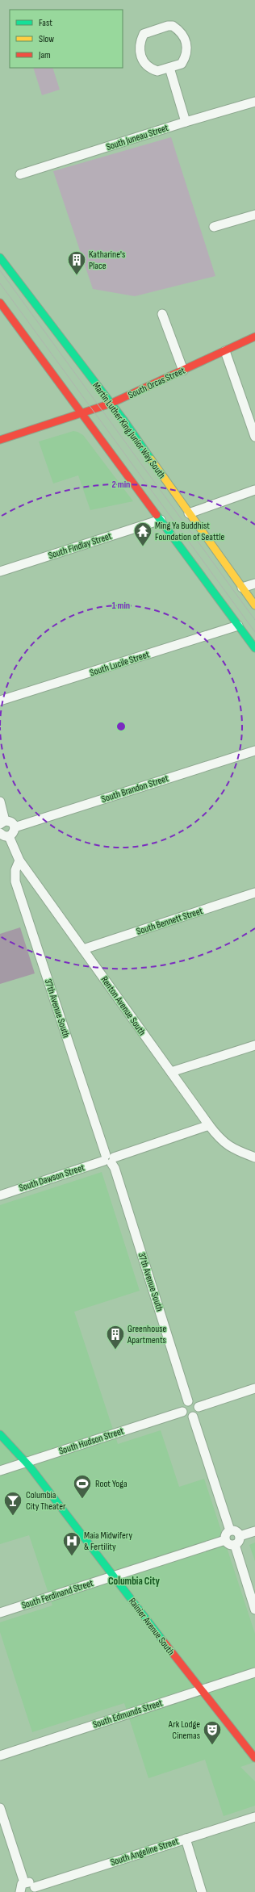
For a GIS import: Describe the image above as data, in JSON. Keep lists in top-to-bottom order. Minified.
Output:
{"streets":{"main road":["South Orcas Street","Martin Luther King Junior Way South","Rainier Avenue South"],"street":["South Juneau Street","South Findlay Street","South Lucile Street","South Brandon Street","South Bennett Street","Renton Avenue South","37th Avenue South","South Dawson Street","South Hudson Street","South Ferdinand Street","South Edmunds Street","South Angeline Street"]},"crossings":[["South Orcas Street","Martin Luther King Junior Way South"],["South Bennett Street","Renton Avenue South"],["Renton Avenue South","37th Avenue South"],["Renton Avenue South","South Dawson Street"],["37th Avenue South","South Dawson Street"],["37th Avenue South","South Hudson Street"],["South Hudson Street","Rainier Avenue South"],["South Ferdinand Street","Rainier Avenue South"],["Rainier Avenue South","South Edmunds Street"]],"districts":["Columbia City"],"places":{"building":["Katharine's Place","Greenhouse Apartments"],"temple":["Ming Ya Buddhist Foundation of Seattle"],"sports":["Root Yoga"],"bar":["Columbia City Theater"],"hospital":["Maia Midwifery & Fertility"],"theatre":["Ark Lodge Cinemas"]},"legend":["Fast","Slow","Jam"],"rings":["2 min","1 min"]}
